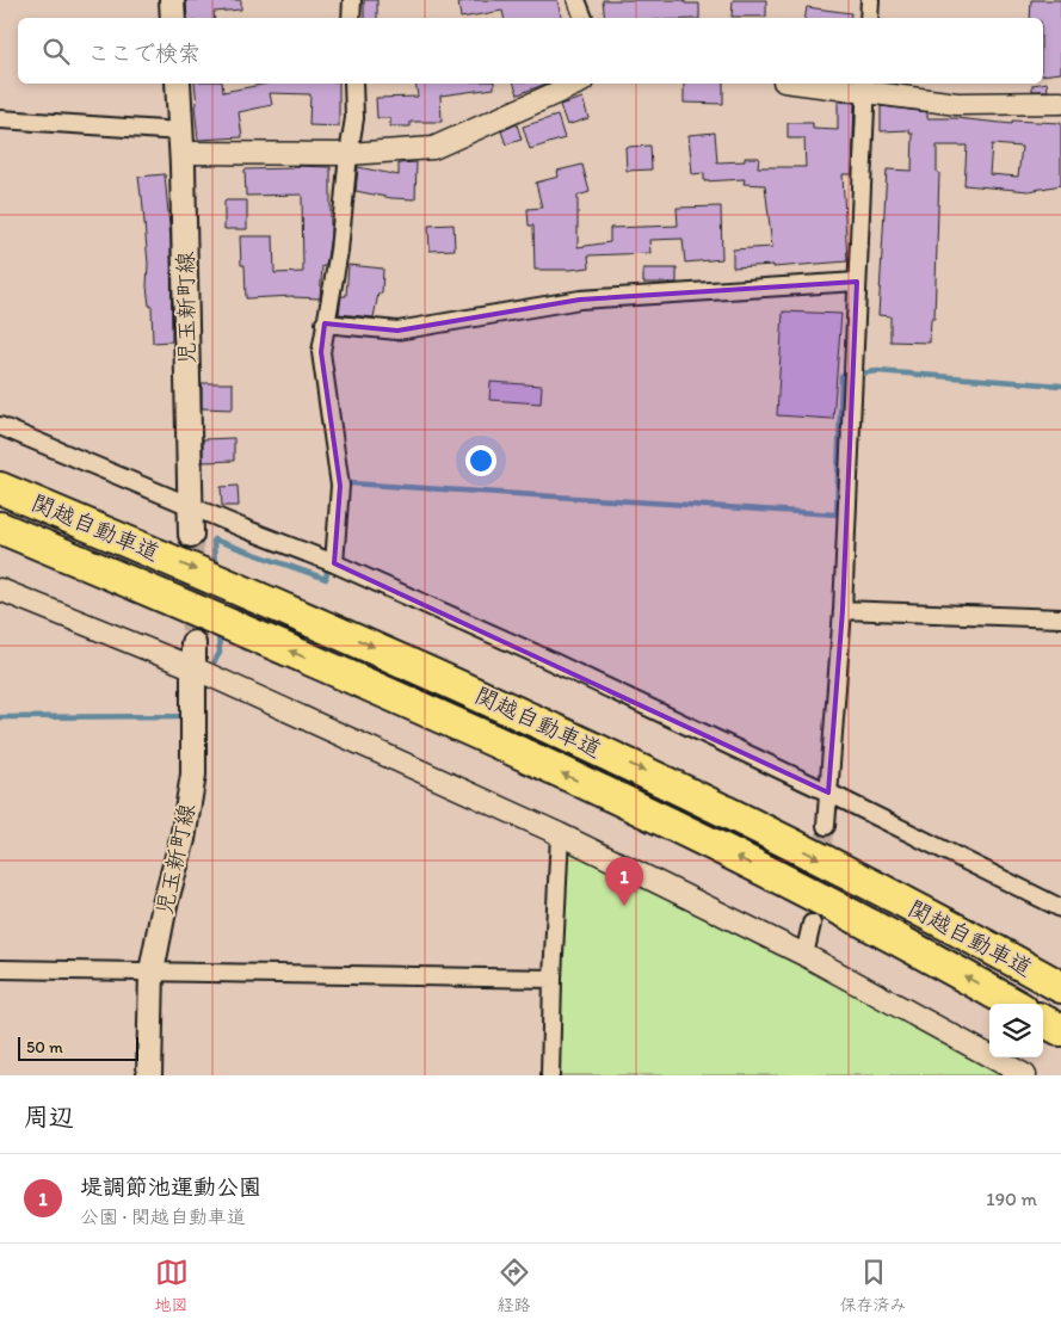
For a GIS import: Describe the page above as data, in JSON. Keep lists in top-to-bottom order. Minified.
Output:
{"streets":{"highway":["関越自動車道"],"main road":["児玉新町線"]},"scale_bar":"50 m","page":{"search":"ここで検索","pins":"1","scale":"50 m","heading":"周辺","list":[{"mark":"1","name":"堤調節池運動公園","note":"公園 · 関越自動車道","value":"190 m"}],"nav":["地図","経路","保存済み"]}}
